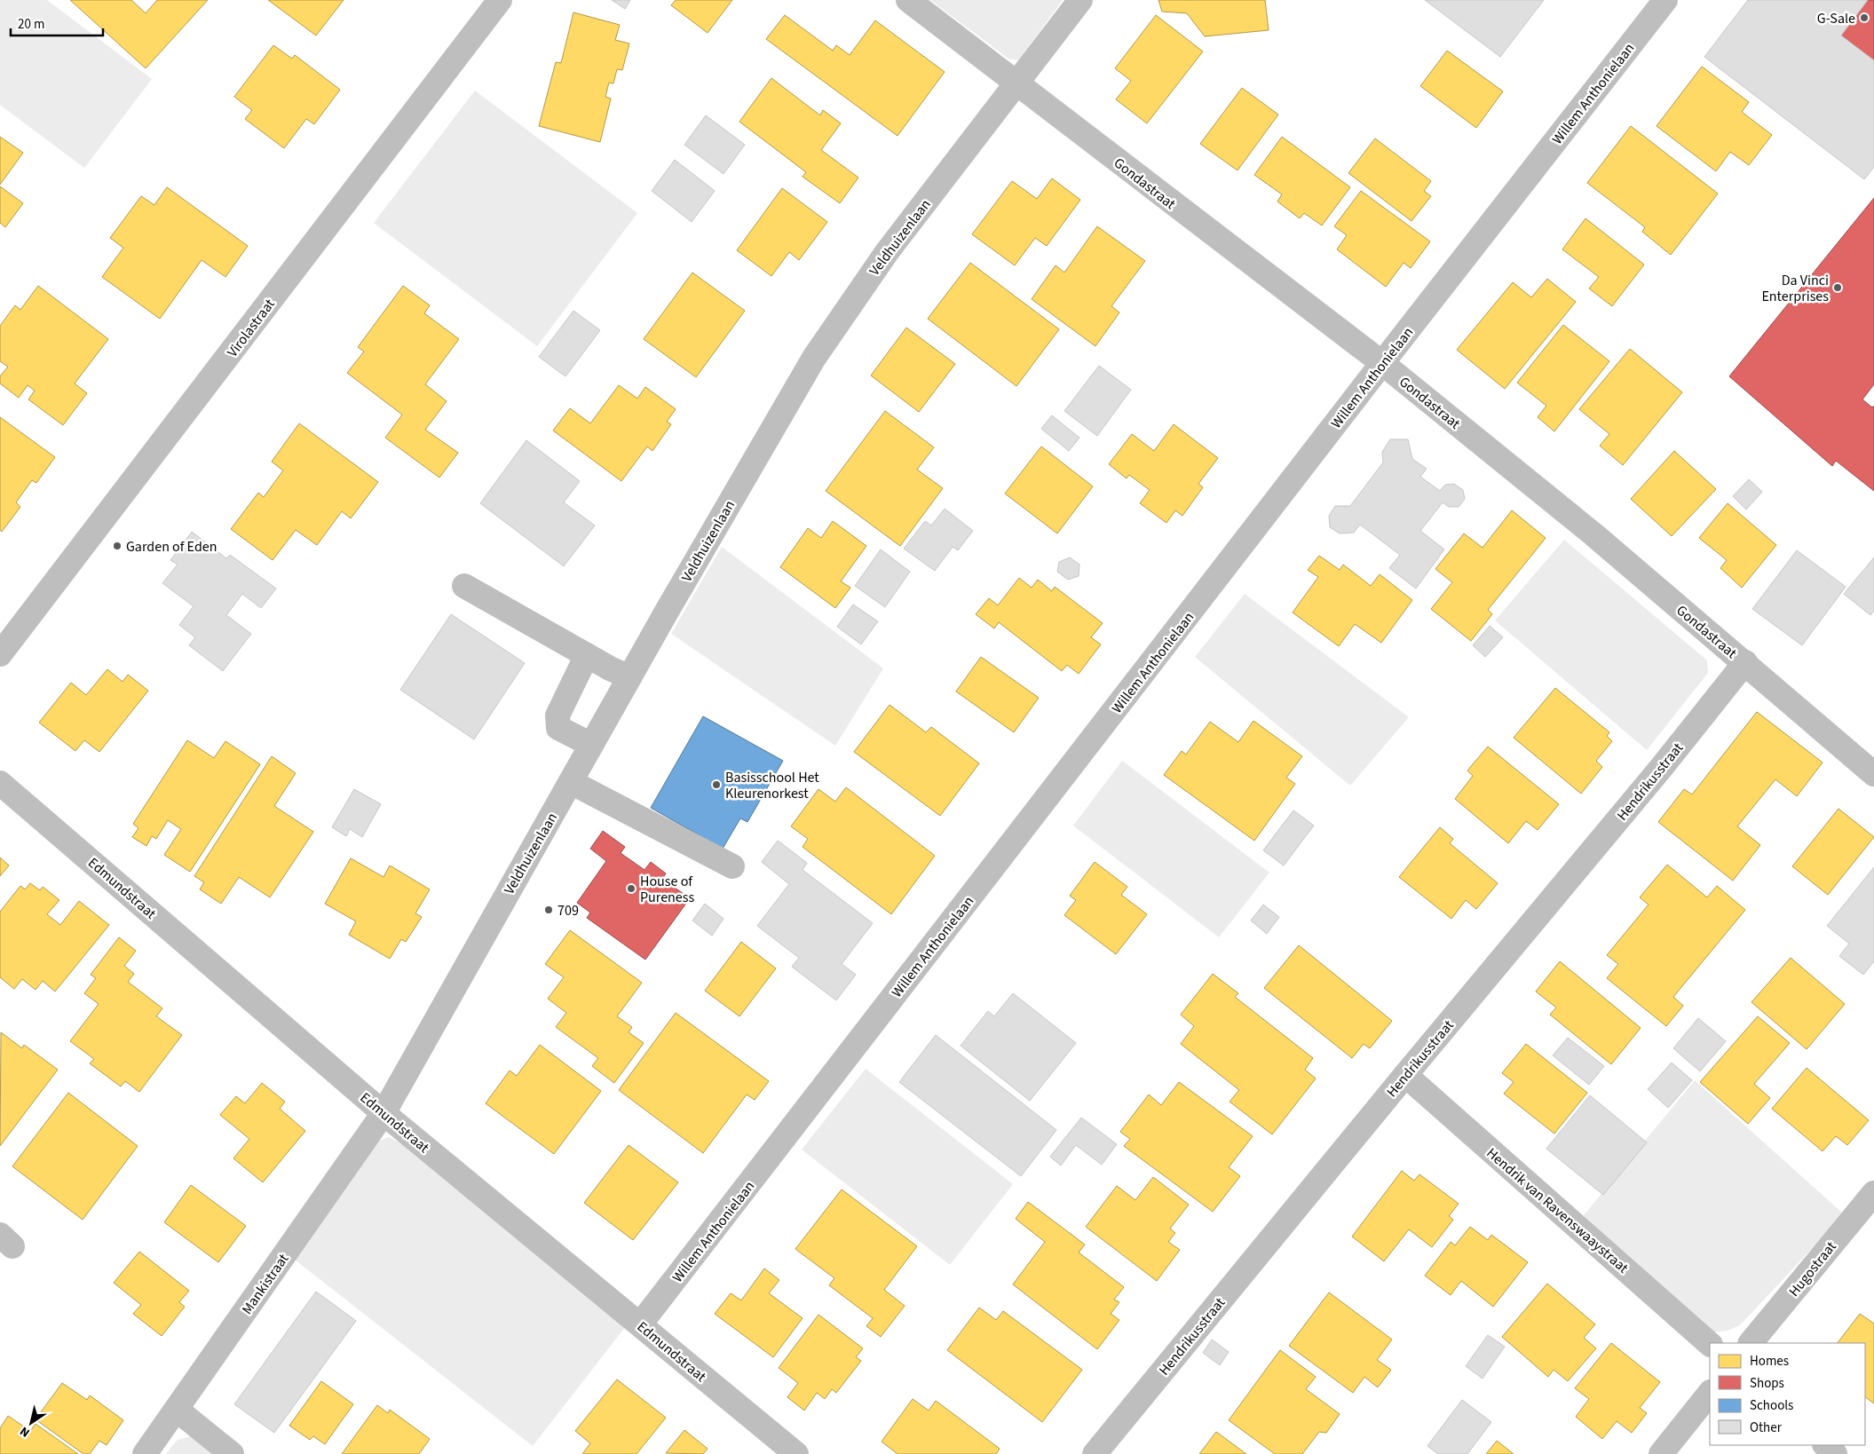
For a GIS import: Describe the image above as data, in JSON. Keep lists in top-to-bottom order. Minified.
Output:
{"streets":{"street":["Willem Anthonielaan","Gondastraat","Veldhuizenlaan","Virolastraat","Hendrikusstraat","Edmundstraat","Hendrik van Ravenswaaystraat","Hugostraat","Mankistraat"]},"crossings":[["Willem Anthonielaan","Gondastraat"],["Willem Anthonielaan","Edmundstraat"],["Gondastraat","Veldhuizenlaan"],["Gondastraat","Hendrikusstraat"],["Veldhuizenlaan","Edmundstraat"],["Veldhuizenlaan","Mankistraat"],["Hendrikusstraat","Hendrik van Ravenswaaystraat"],["Edmundstraat","Mankistraat"]],"places":["G-Sale","Da Vinci Enterprises","Garden of Eden","Basisschool Het Kleurenorkest","House of Pureness","709"],"legend":["Homes","Shops","Schools","Other"],"scale_bar":"20 m","north":"bottom left"}
